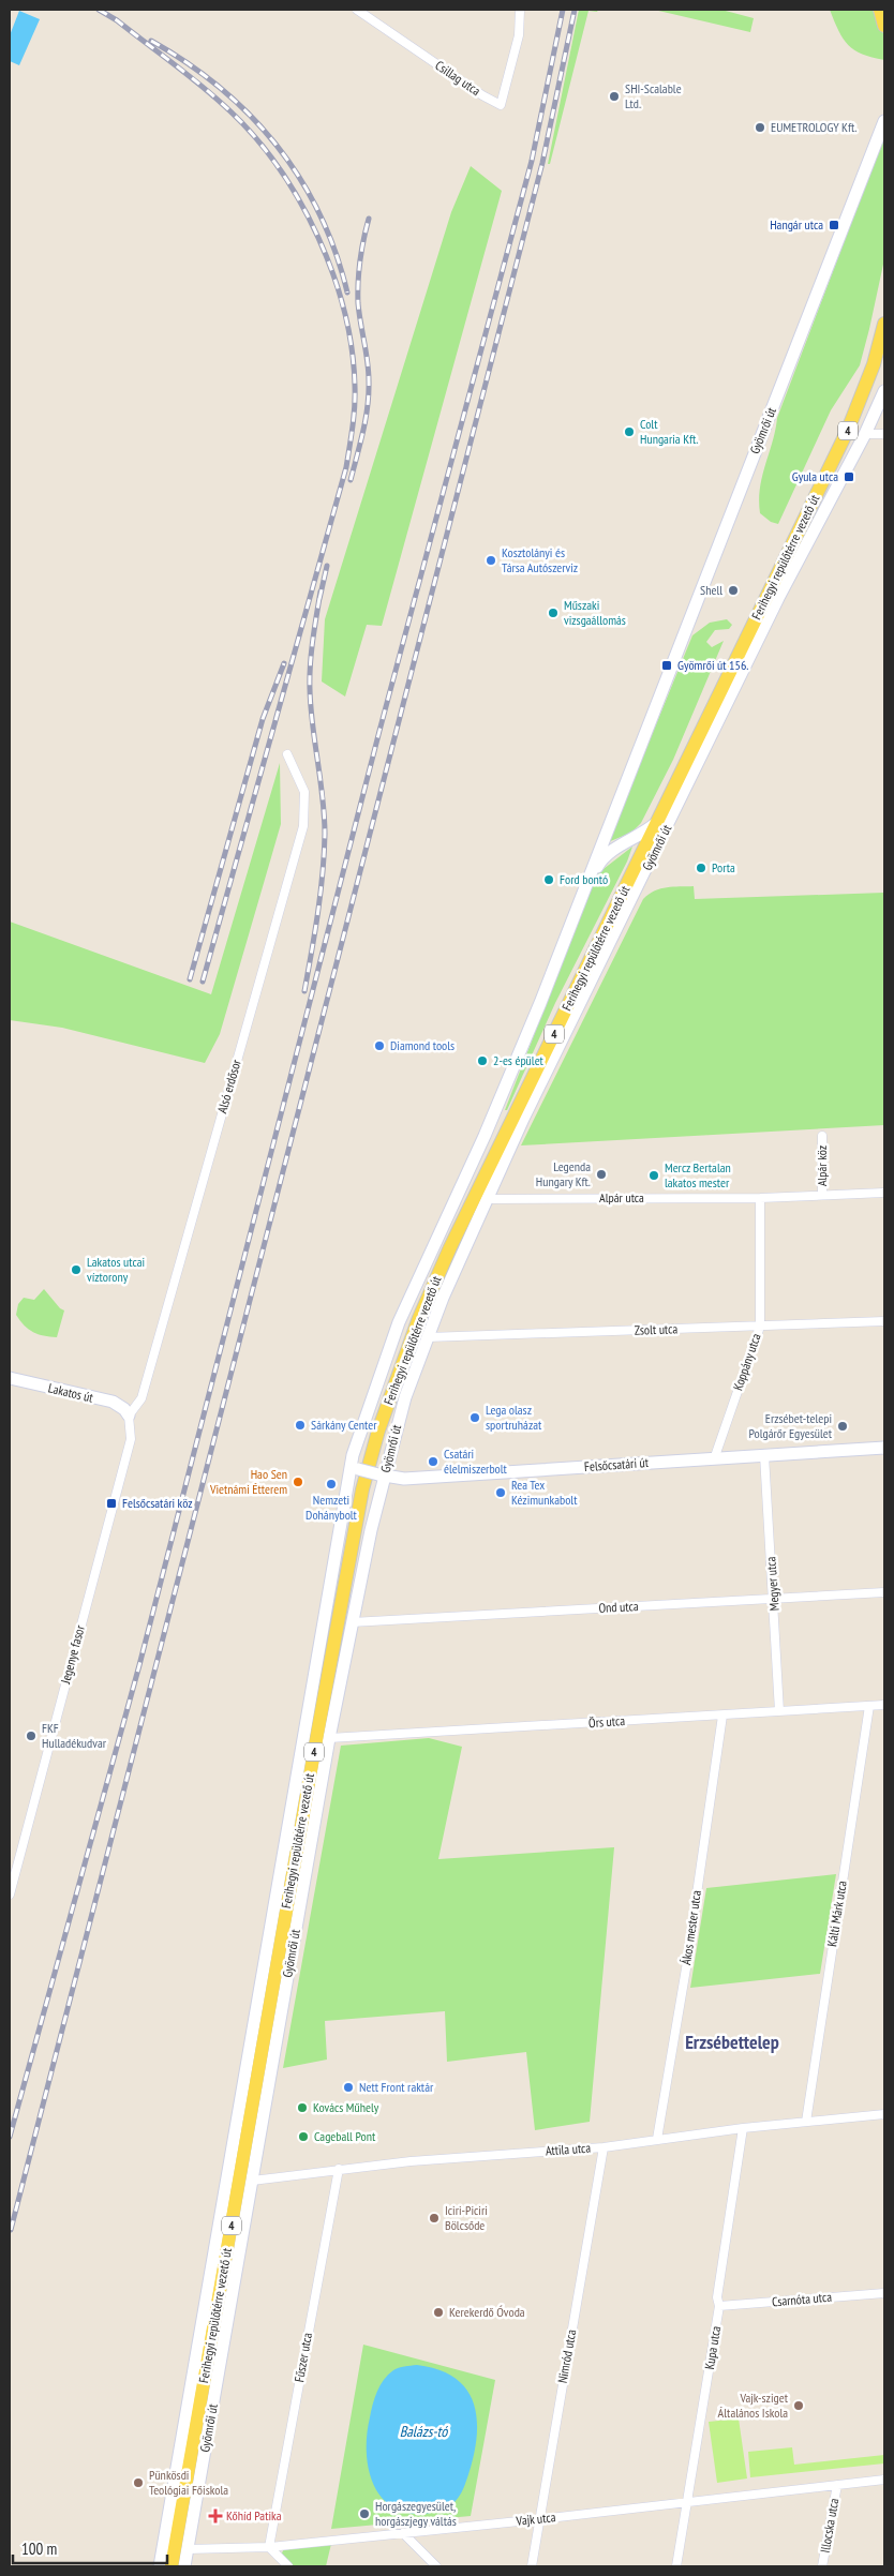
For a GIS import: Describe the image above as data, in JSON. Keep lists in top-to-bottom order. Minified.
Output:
{"streets":{"main road":["4","Ferihegyi repülőtérre vezető út"],"street":["Csillag utca","Gyömrői út","Alsó erdősor","Alpár köz","Alpár utca","Zsolt utca","Koppány utca","Lakatos út","Felsőcsatári út","Megyer utca","Ond utca","Jegenye fasor","Örs utca","Kálti Márk utca","Ákos mester utca","Attila utca","Csarnóta utca","Kupa utca","Nimród utca","Fűszer utca","Vajk utca","Illocska utca"]},"crossings":[["Gyömrői út","Ferihegyi repülőtérre vezető út"],["Gyömrői út","Alpár utca"],["Gyömrői út","Zsolt utca"],["Gyömrői út","Felsőcsatári út"],["Gyömrői út","Ond utca"],["Gyömrői út","Örs utca"],["Gyömrői út","Attila utca"],["Gyömrői út","Vajk utca"],["Alsó erdősor","Lakatos út"],["Alsó erdősor","Jegenye fasor"],["Alpár köz","Alpár utca"],["Alpár utca","Koppány utca"],["Zsolt utca","Koppány utca"],["Koppány utca","Felsőcsatári út"],["Lakatos út","Jegenye fasor"],["Felsőcsatári út","Megyer utca"],["Megyer utca","Ond utca"],["Megyer utca","Örs utca"],["Örs utca","Kálti Márk utca"],["Örs utca","Ákos mester utca"],["Kálti Márk utca","Attila utca"],["Ákos mester utca","Attila utca"],["Attila utca","Kupa utca"],["Attila utca","Nimród utca"],["Attila utca","Fűszer utca"],["Csarnóta utca","Kupa utca"],["Kupa utca","Vajk utca"],["Nimród utca","Vajk utca"],["Fűszer utca","Vajk utca"],["Vajk utca","Illocska utca"]],"districts":["Erzsébettelep"],"water":["Balázs-tó"],"places":{"other":["SHI-Scalable Ltd.","EUMETROLOGY Kft.","Colt Hungaria Kft.","Kosztolányi és Társa Autószerviz","Shell","Műszaki vizsgaállomás","Porta","Ford bontó","Diamond tools","2-es épület","Legenda Hungary Kft.","Mercz Bertalan lakatos mester","Lakatos utcai víztorony","Lega olasz sportruházat","Sárkány Center","Erzsébet-telepi Polgárőr Egyesület","Csatári élelmiszerbolt","Hao Sen Vietnámi Étterem","Nemzeti Dohánybolt","Rea Tex Kézimunkabolt","FKF Hulladékudvar","Nett Front raktár","Kovács Műhely","Cageball Pont","Iciri-Piciri Bölcsőde","Kerekerdő Óvoda","Vajk-sziget Általános Iskola","Pünkösdi Teológiai Főiskola","Horgászegyesület, horgászjegy váltás"],"transit":["Hangár utca","Gyula utca","Gyömrői út 156.","Felsőcsatári köz"],"health":["Kőhíd Patika"]},"scale_bar":"100 m"}
